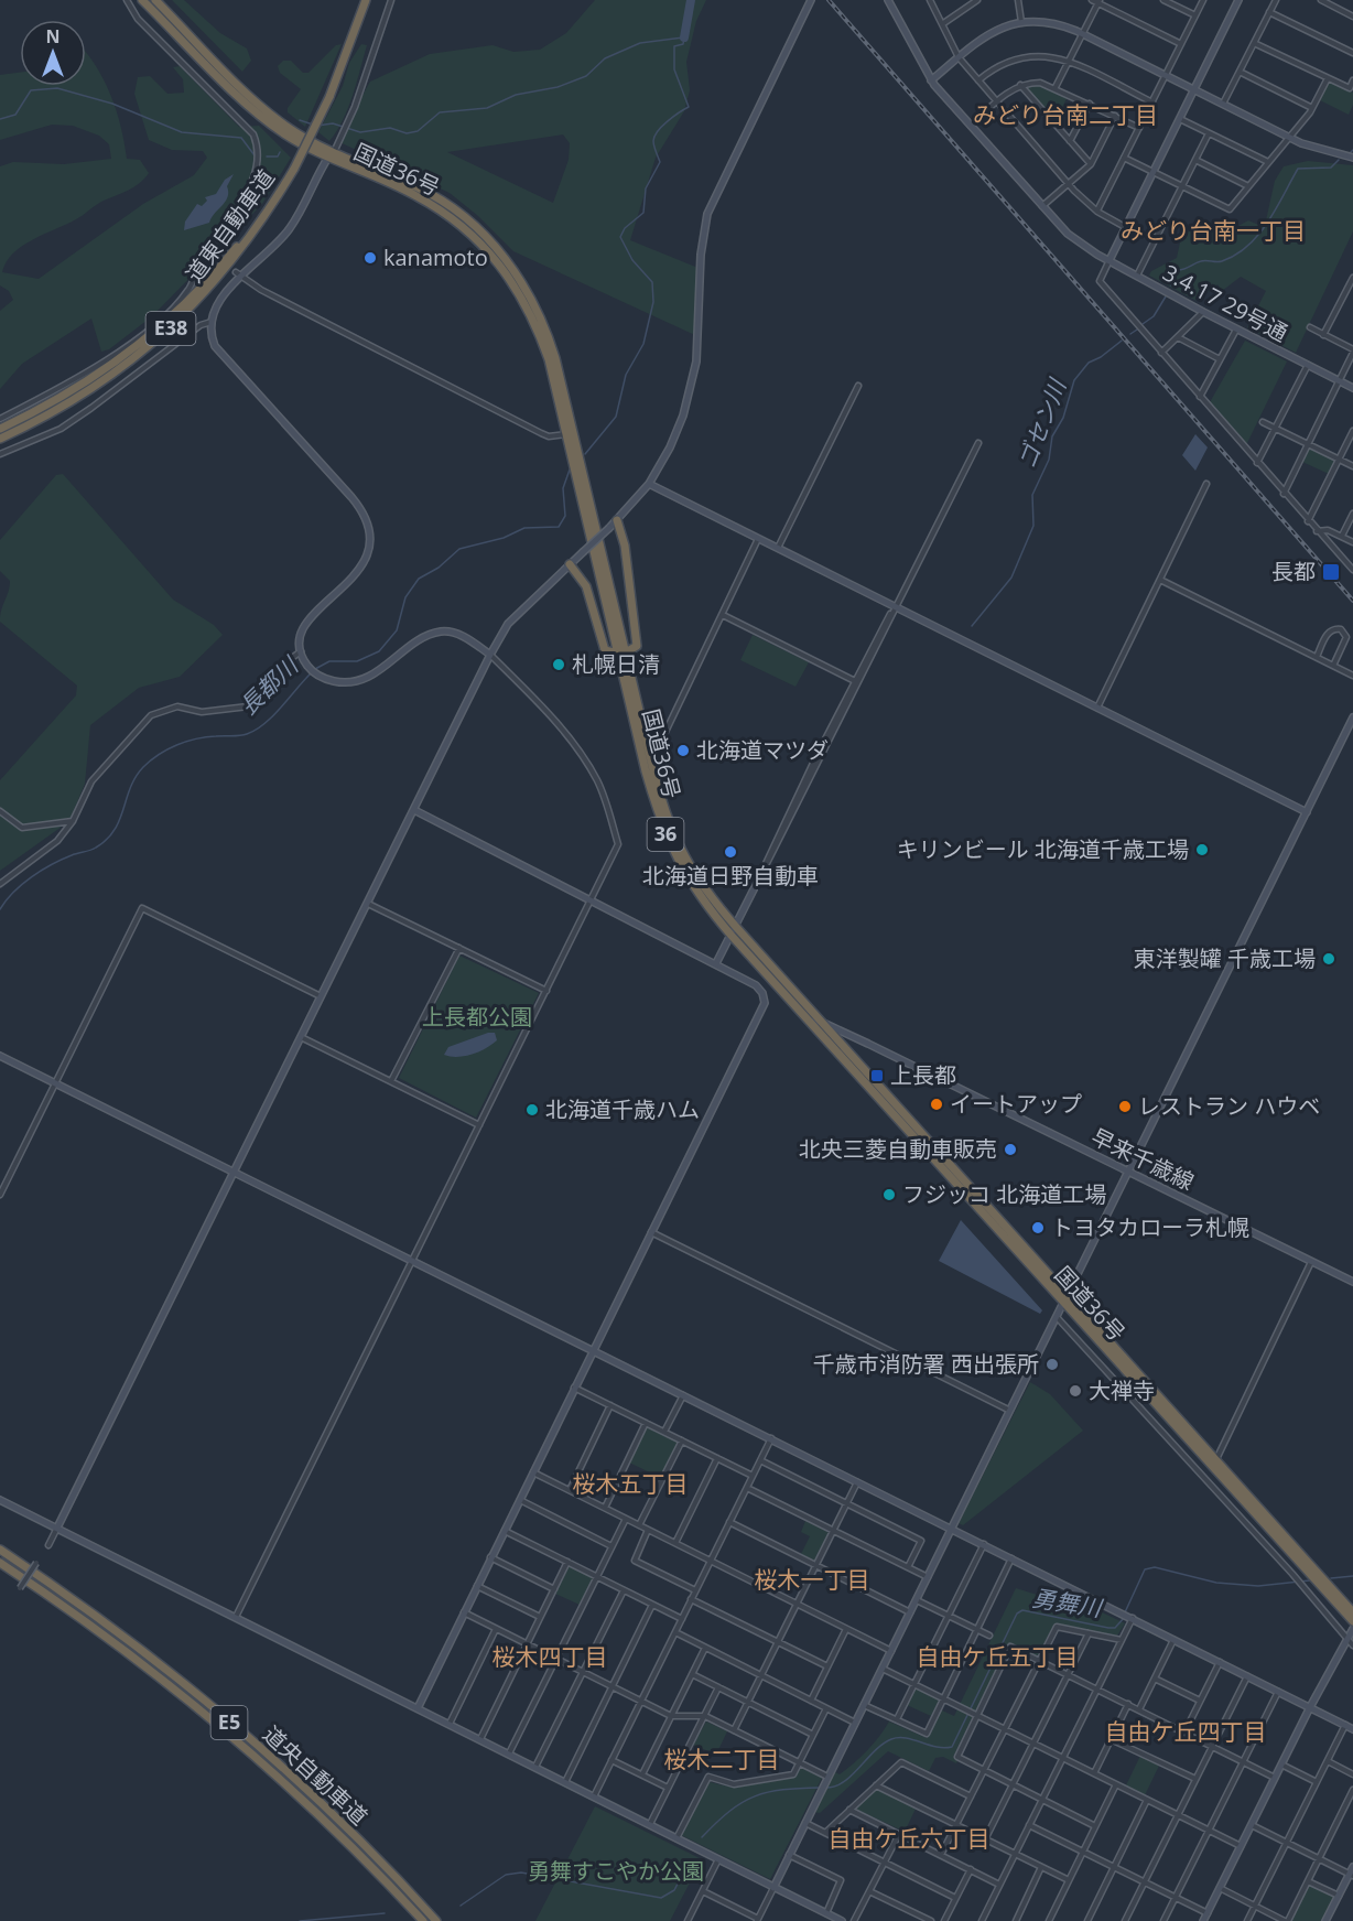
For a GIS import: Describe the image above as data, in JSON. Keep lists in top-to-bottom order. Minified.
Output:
{"streets":{"highway":["国道36号","道東自動車道","E38","36","E5","道央自動車道"],"street":["3.4.17 29号通","早来千歳線"]},"crossings":[["国道36号","36"],["国道36号","早来千歳線"]],"districts":["みどり台南二丁目","みどり台南一丁目","桜木五丁目","桜木一丁目","桜木四丁目","自由ケ丘五丁目","自由ケ丘四丁目","桜木二丁目","自由ケ丘六丁目"],"water":["ゴセン川","長都川","勇舞川"],"parks":["上長都公園","勇舞すこやか公園"],"places":{"other":["kanamoto","札幌日清","北海道マツダ","キリンビール 北海道千歳工場","北海道日野自動車","東洋製罐 千歳工場","イートアップ","レストラン ハウベ","北海道千歳ハム","北央三菱自動車販売","フジッコ 北海道工場","トヨタカローラ札幌","千歳市消防署 西出張所","大禅寺"],"transit":["長都","上長都"]},"north":"top"}
